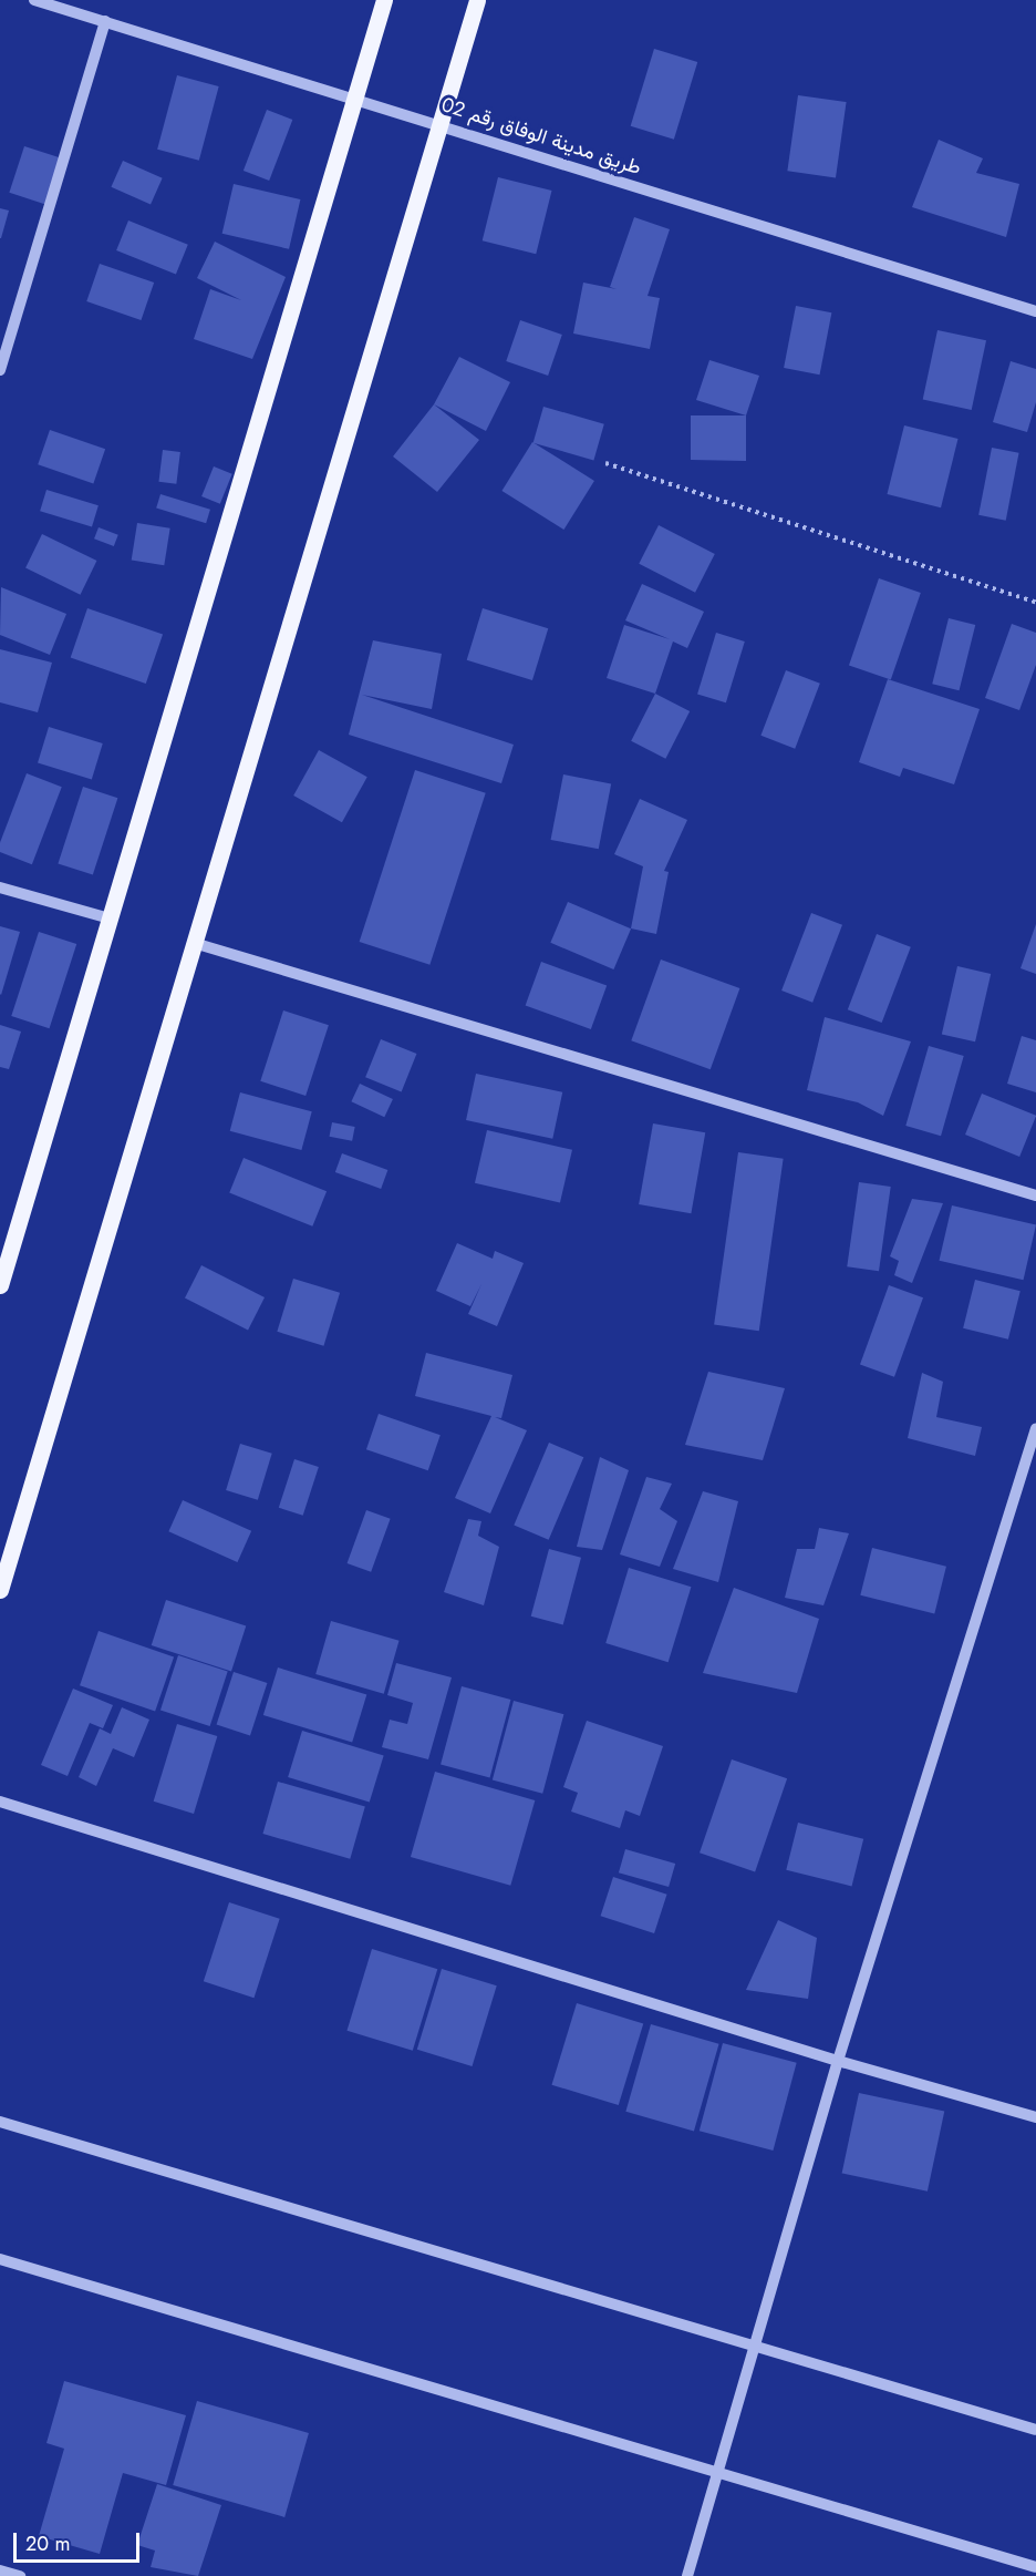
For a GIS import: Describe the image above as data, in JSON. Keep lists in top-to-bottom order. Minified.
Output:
{"streets":{"street":["طريق مدينة الوفاق رقم 02"]},"scale_bar":"20 m"}
